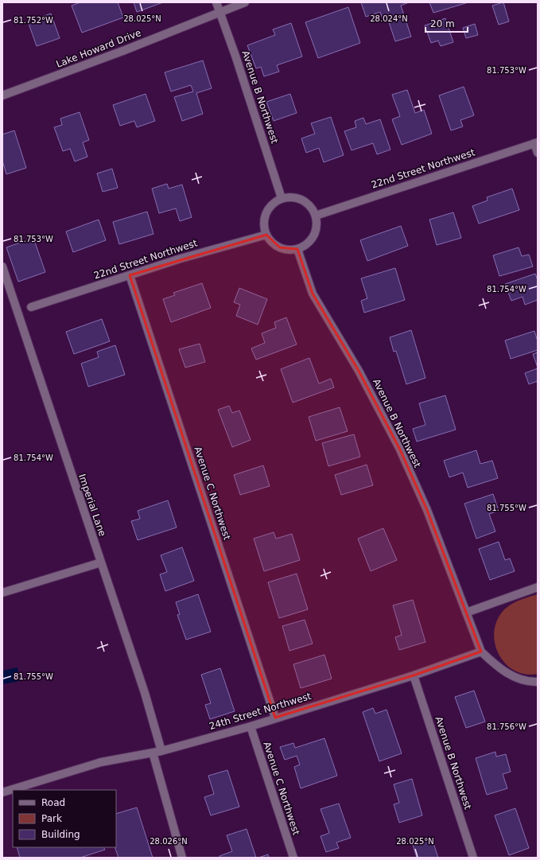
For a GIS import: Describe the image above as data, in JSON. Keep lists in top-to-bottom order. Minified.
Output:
{"streets":{"street":["Lake Howard Drive","Avenue B Northwest","22nd Street Northwest","Avenue C Northwest","Imperial Lane","24th Street Northwest"]},"crossings":[["Lake Howard Drive","Avenue B Northwest"],["Avenue B Northwest","22nd Street Northwest"],["Avenue B Northwest","24th Street Northwest"],["22nd Street Northwest","Avenue C Northwest"],["Avenue C Northwest","24th Street Northwest"],["Imperial Lane","24th Street Northwest"]],"legend":["Road","Park","Building"],"scale_bar":"20 m","coordinates":["28.025°N","28.024°N","81.752°W","81.753°W","81.754°W","81.755°W","81.756°W","28.026°N"]}
